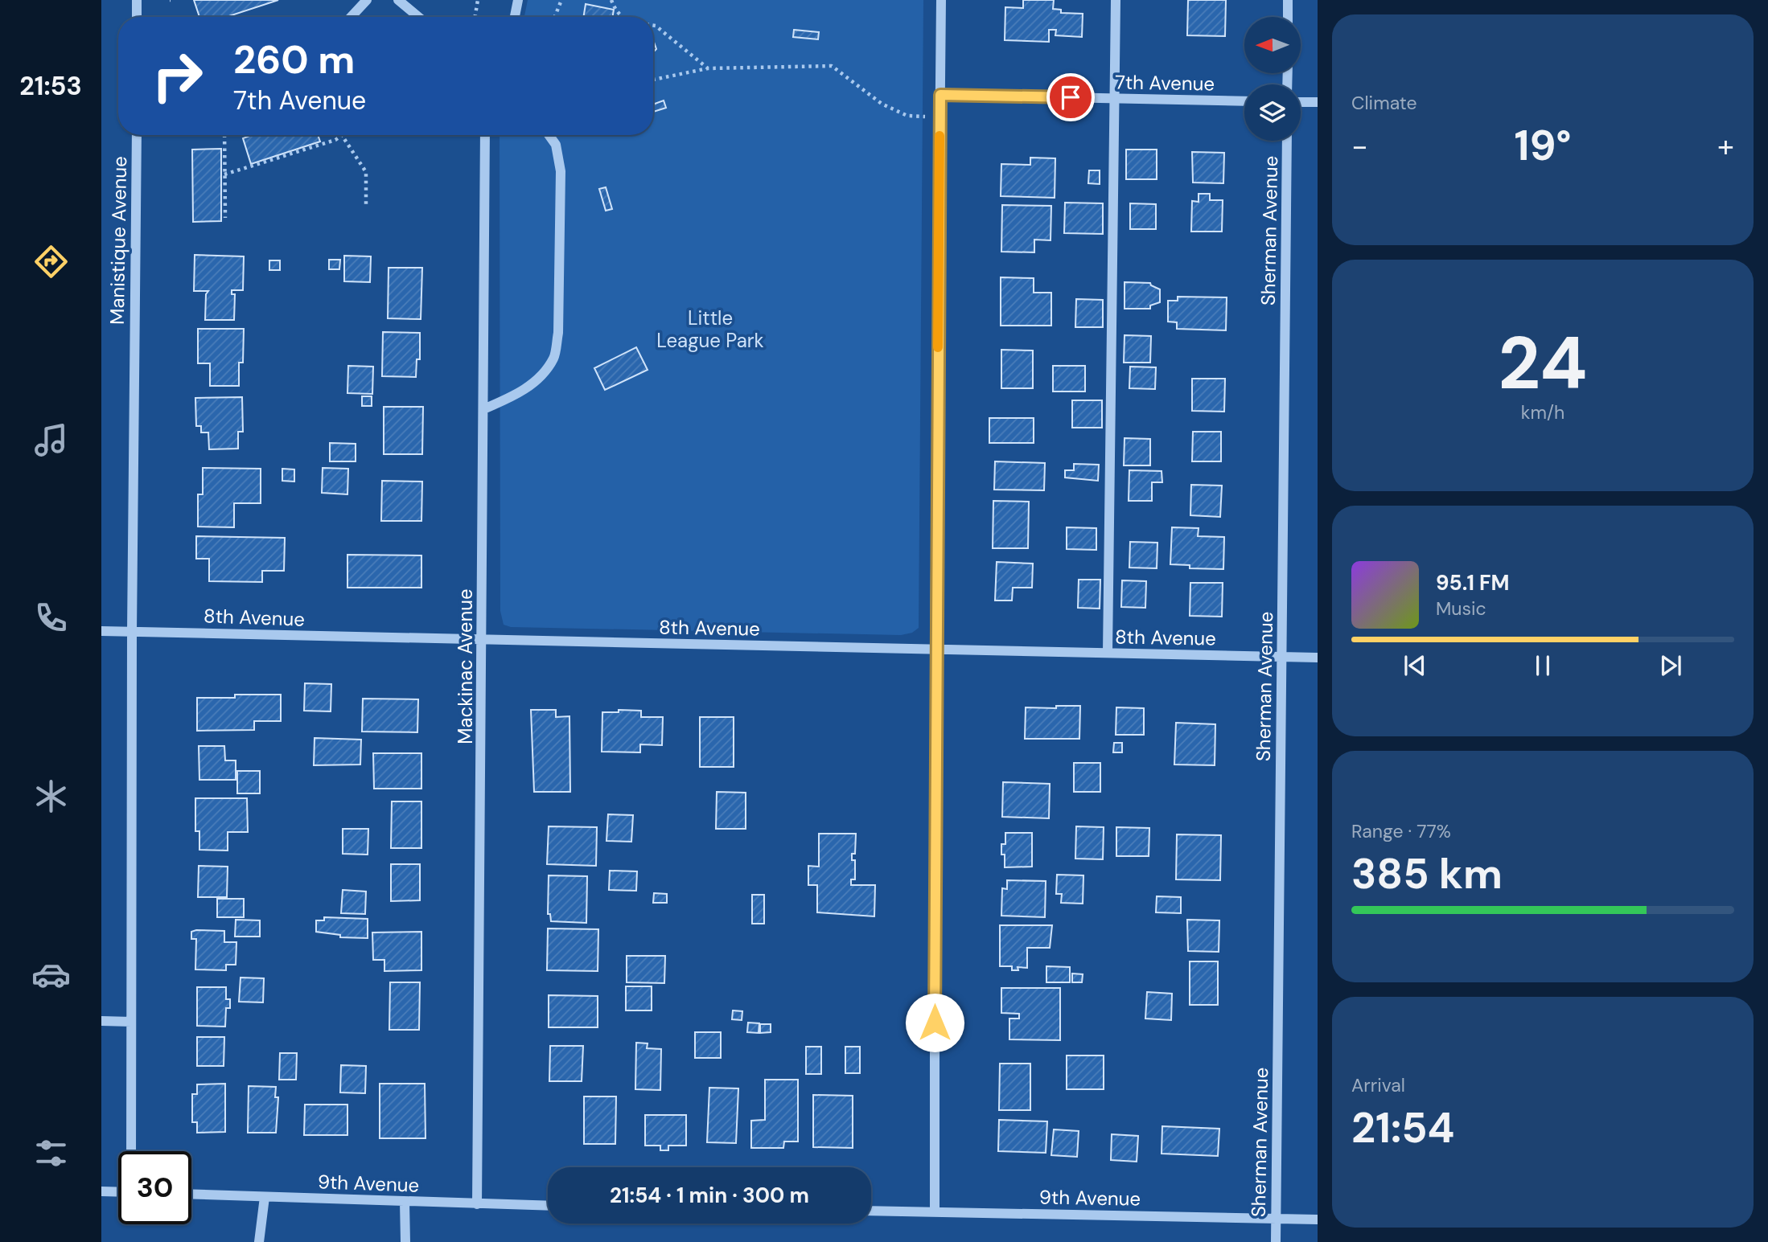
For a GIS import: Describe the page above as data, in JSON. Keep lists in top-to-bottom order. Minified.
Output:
{"streets":{"street":["7th Avenue","Sherman Avenue","Manistique Avenue","8th Avenue","Mackinac Avenue","9th Avenue"]},"crossings":[["Sherman Avenue","8th Avenue"],["Sherman Avenue","9th Avenue"],["Manistique Avenue","8th Avenue"],["8th Avenue","Mackinac Avenue"],["Mackinac Avenue","9th Avenue"]],"parks":["Little League Park"],"north":"left","page":{"tabs":"21:53","tile":["Climate",["24","km/h"],["Range · 77%","385 km"],["Arrival","21:54"]],"turn":["260 m","7th Avenue"],"heat":["−","19°","+"],"song":["95.1 FM","Music"],"limit":"30","trip":"21:54 · 1 min · 300 m"}}
